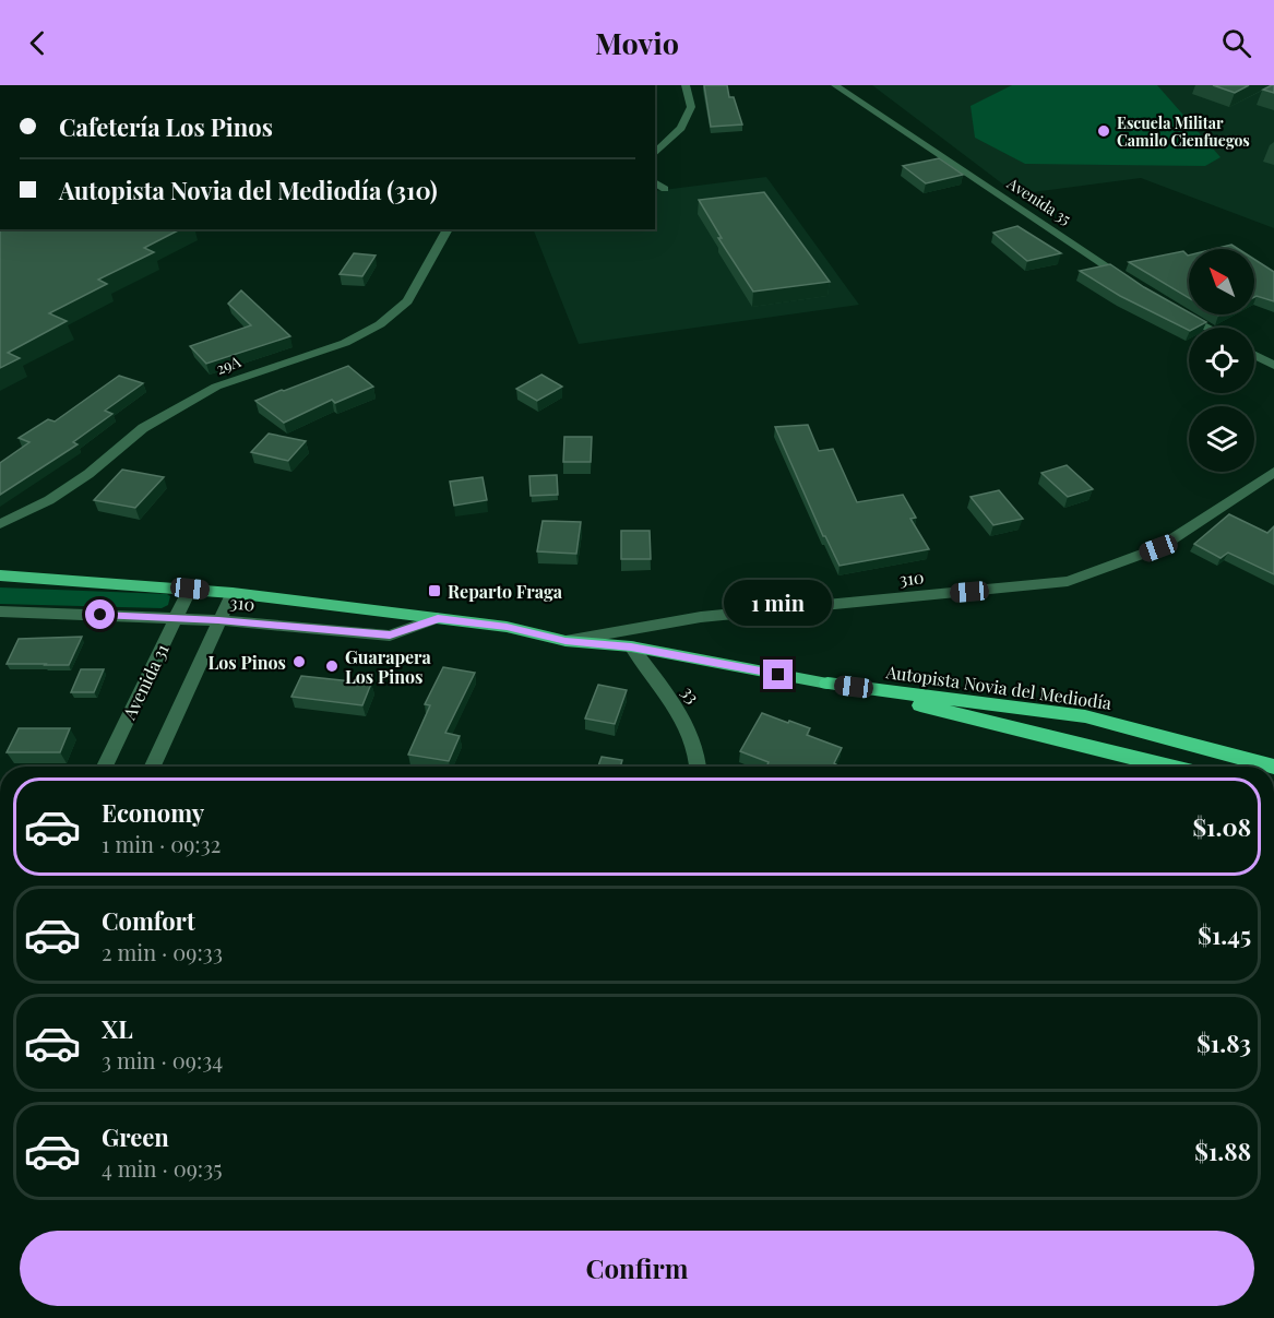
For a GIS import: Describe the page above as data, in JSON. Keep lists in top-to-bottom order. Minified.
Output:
{"streets":{"highway":["Autopista Novia del Mediodía"],"street":["Avenida 35","29A","310","Avenida 31","33"]},"crossings":[["310","Avenida 31"]],"places":{"other":["Escuela Militar Camilo Cienfuegos","Los Pinos","Guarapera Los Pinos"],"transit":["Reparto Fraga"]},"north":"top left","page":{"header":"Movio","banner":["Cafetería Los Pinos","Autopista Novia del Mediodía (310)"],"bubble":"1 min","list":[{"name":"Economy","note":"1 min · 09:32","value":"$1.08"},{"name":"Comfort","note":"2 min · 09:33","value":"$1.45"},{"name":"XL","note":"3 min · 09:34","value":"$1.83"},{"name":"Green","note":"4 min · 09:35","value":"$1.88"}],"buttons":"Confirm"}}
